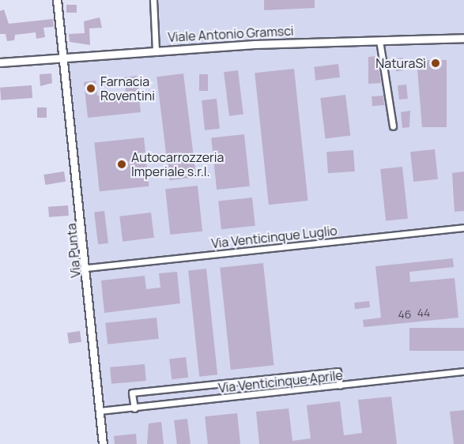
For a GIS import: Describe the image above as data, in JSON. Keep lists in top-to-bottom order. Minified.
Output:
{"streets":{"street":["Viale Antonio Gramsci","Via Venticinque Luglio","Via Punta","Via Venticinque Aprile"]},"crossings":[["Viale Antonio Gramsci","Via Punta"],["Via Venticinque Luglio","Via Punta"],["Via Punta","Via Venticinque Aprile"]],"places":["NaturaSì","Farnacia Roventini","Autocarrozzeria Imperiale s.r.l."],"house_numbers":["44","46"]}
